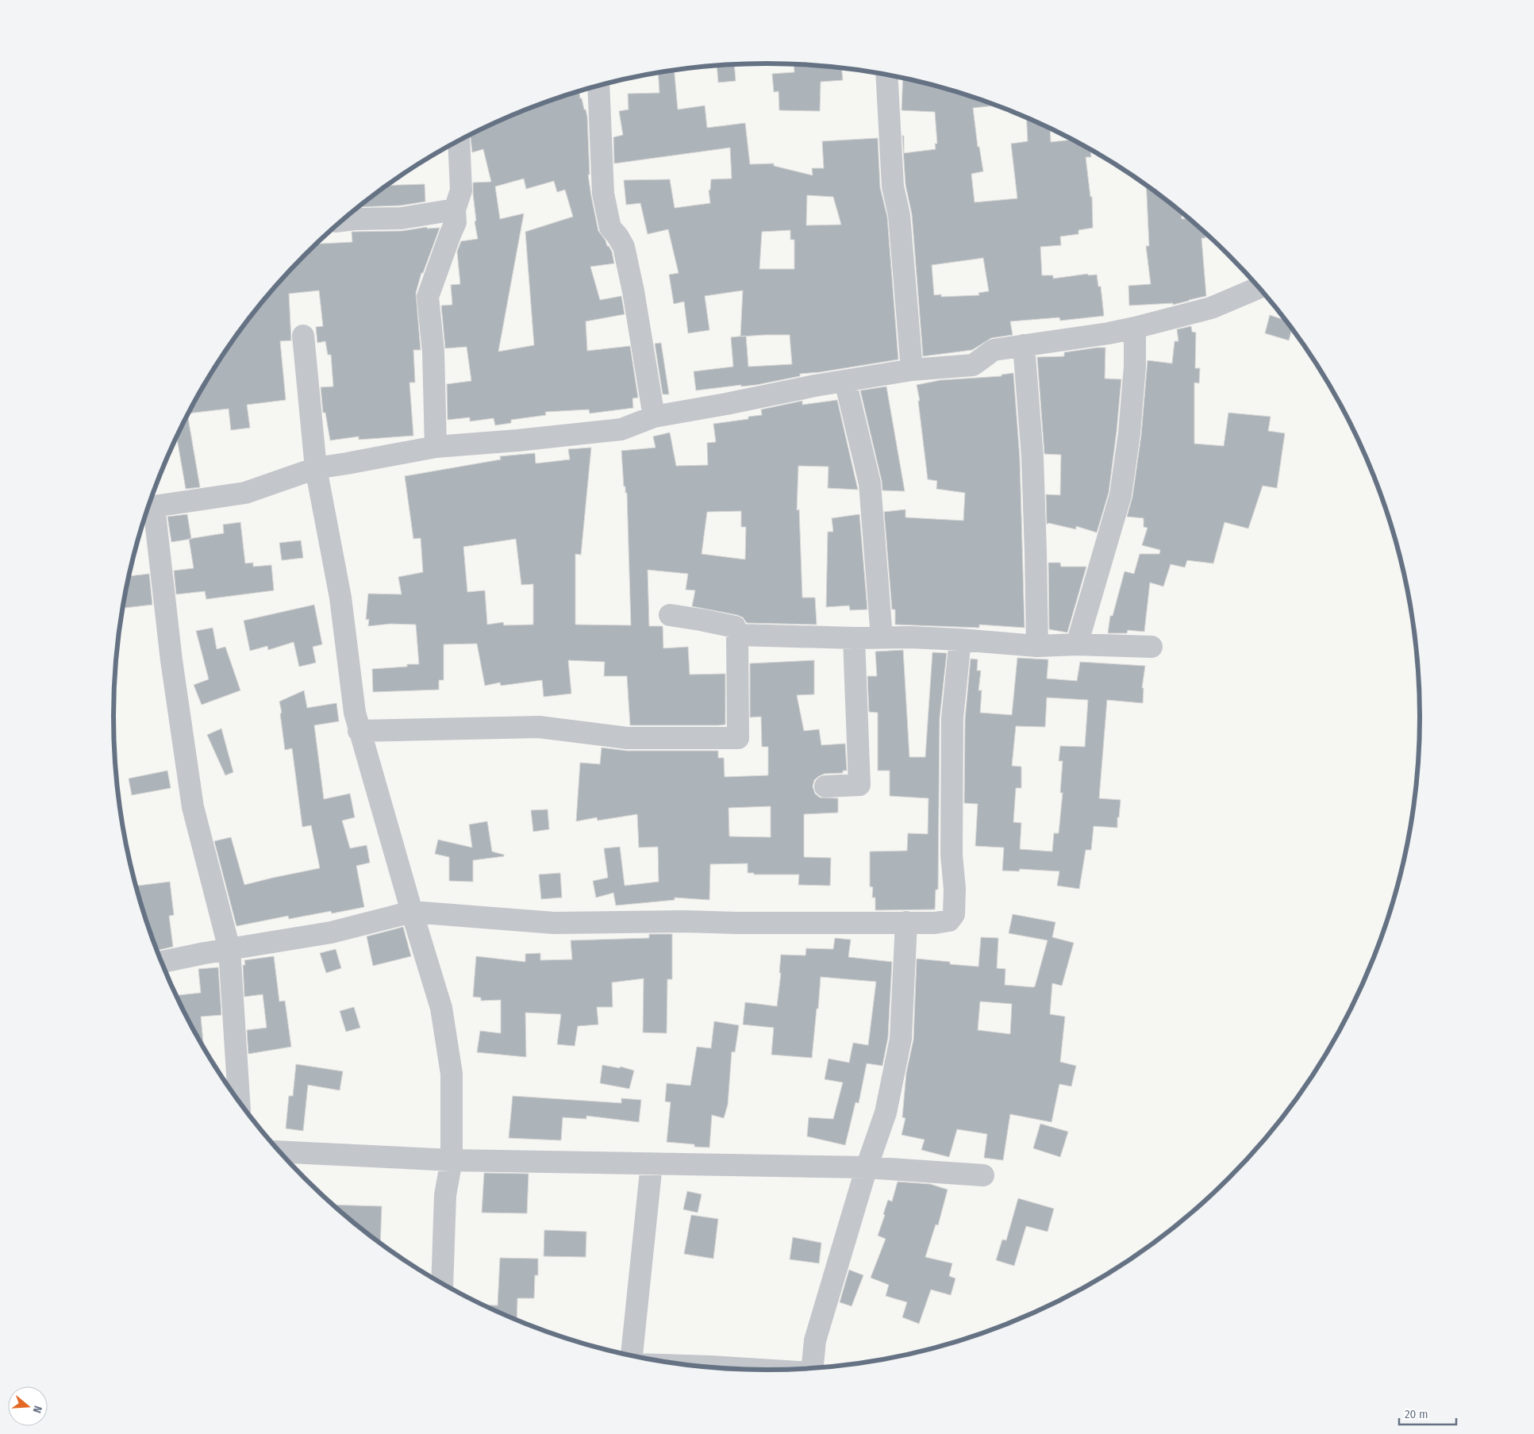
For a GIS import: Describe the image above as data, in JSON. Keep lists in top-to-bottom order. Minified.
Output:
{"scale_bar":"20 m","north":"right"}
